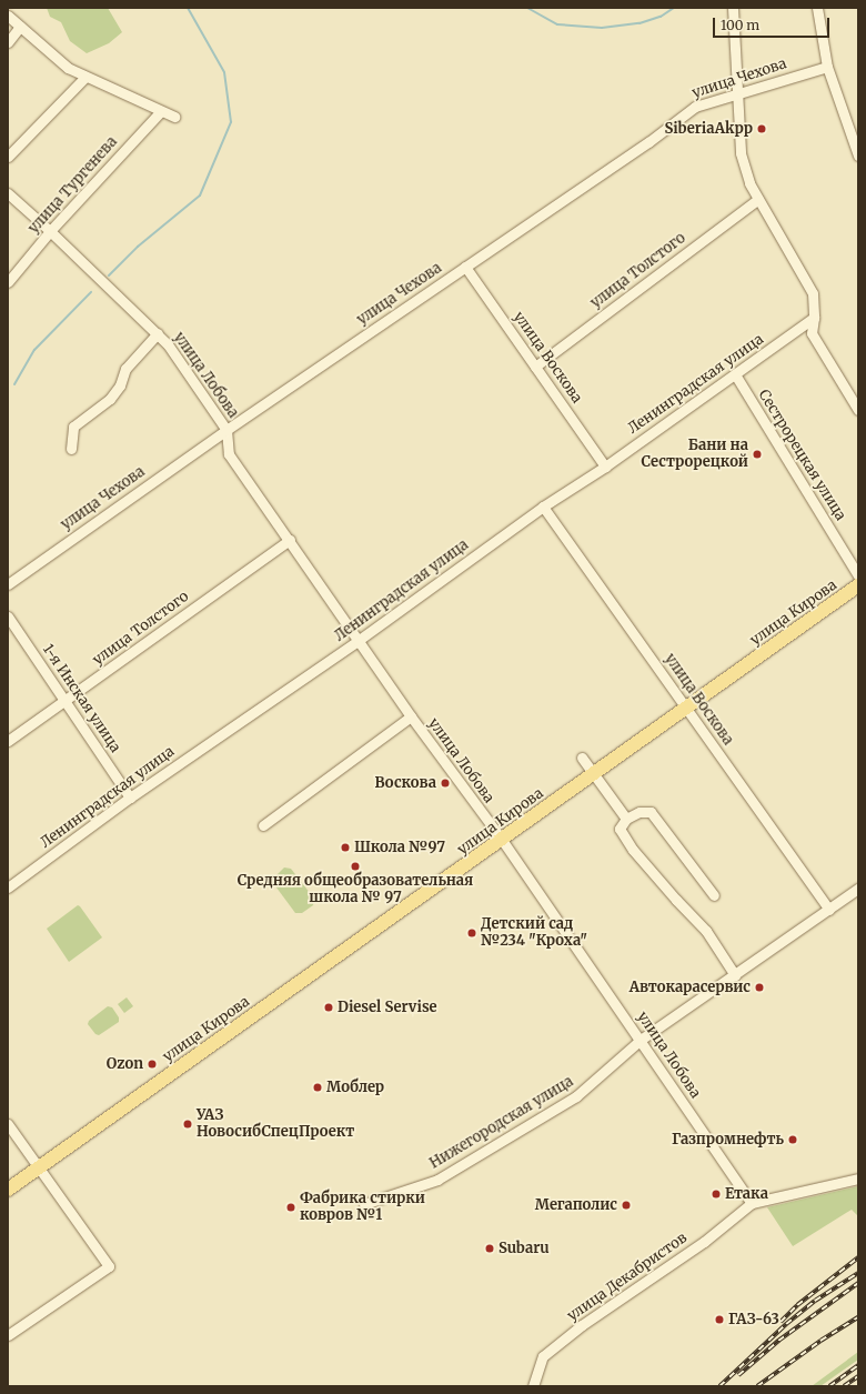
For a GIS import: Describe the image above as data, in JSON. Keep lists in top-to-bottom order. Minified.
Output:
{"streets":{"main road":["улица Кирова"],"street":["улица Чехова","улица Тургенева","улица Толстого","улица Воскова","улица Лобова","Ленинградская улица","Сестрорецкая улица","1-я Инская улица","Нижегородская улица","улица Декабристов"]},"crossings":[["улица Чехова","улица Воскова"],["улица Чехова","улица Лобова"],["улица Тургенева","улица Лобова"],["улица Толстого","улица Воскова"],["улица Толстого","улица Лобова"],["улица Толстого","1-я Инская улица"],["улица Воскова","Ленинградская улица"],["улица Воскова","улица Кирова"],["улица Воскова","Нижегородская улица"],["улица Лобова","Ленинградская улица"],["улица Лобова","улица Кирова"],["улица Лобова","Нижегородская улица"],["улица Лобова","улица Декабристов"],["Ленинградская улица","Сестрорецкая улица"],["Ленинградская улица","1-я Инская улица"]],"places":["SiberiaAkpp","Бани на Сестрорецкой","Воскова","Школа №97","Средняя общеобразовательная школа № 97","Детский сад №234 \"Кроха\"","Автокарасервис","Diesel Servise","Ozon","Моблер","УАЗ НовосибСпецПроект","Газпромнефть","Етака","Мегаполис","Фабрика стирки ковров №1","Subaru","ГАЗ-63"],"scale_bar":"100 m"}
